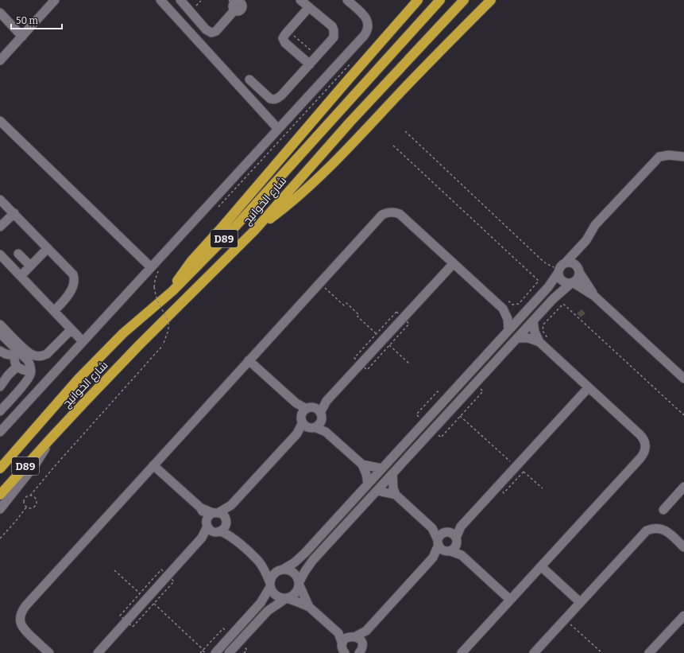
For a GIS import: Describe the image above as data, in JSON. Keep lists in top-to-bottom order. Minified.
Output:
{"streets":{"highway":["شارع الخوانيج","D89"]},"scale_bar":"50 m"}
